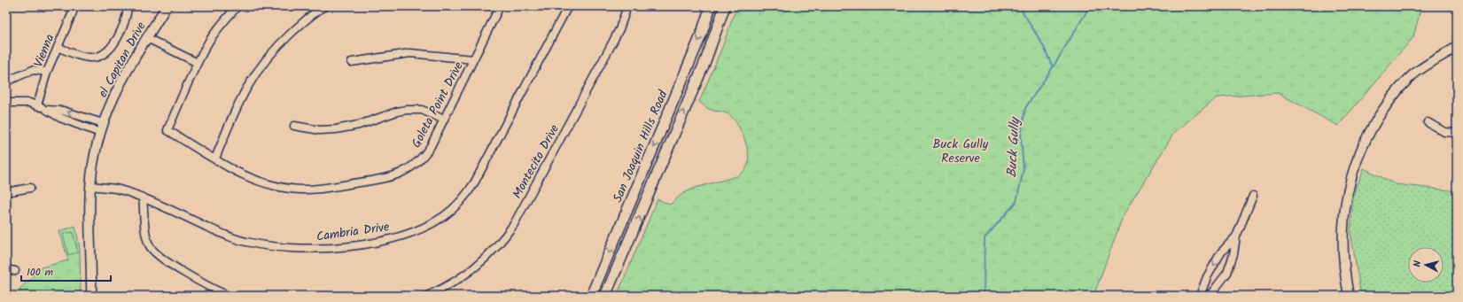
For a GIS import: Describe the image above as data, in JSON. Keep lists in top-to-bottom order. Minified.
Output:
{"streets":{"main road":["San Joaquin Hills Road"],"street":["Vienna","el Capitan Drive","Goleta Point Drive","Montecito Drive","Cambria Drive"]},"crossings":[["el Capitan Drive","Cambria Drive"]],"water":["Buck Gully"],"parks":["Buck Gully Reserve"],"scale_bar":"100 m","north":"left"}
